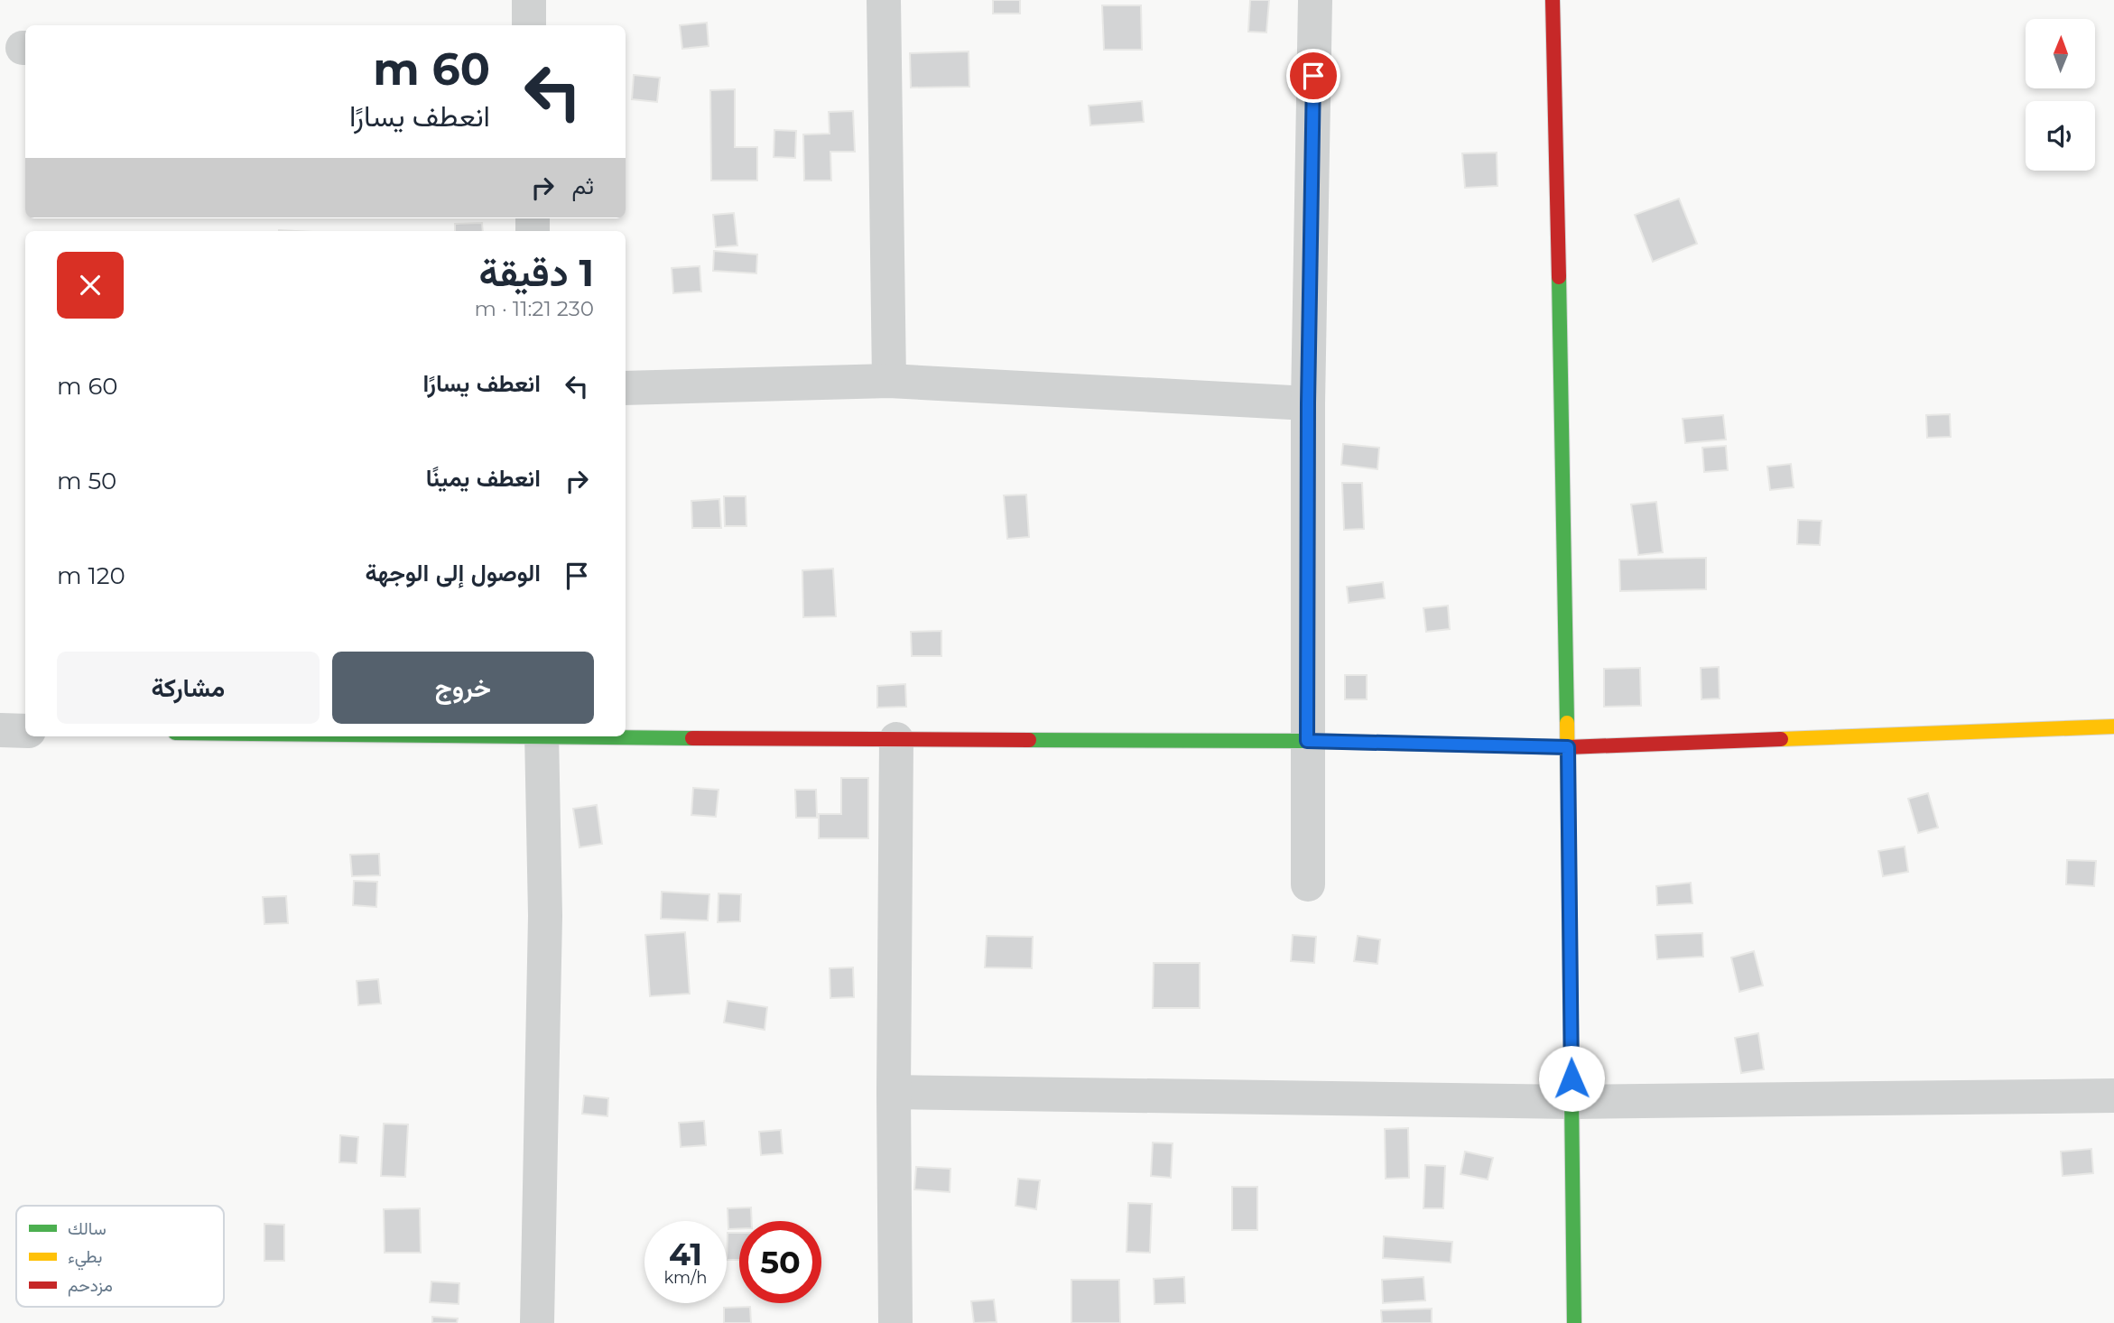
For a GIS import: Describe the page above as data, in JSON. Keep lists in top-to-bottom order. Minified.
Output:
{"legend":["سالك","بطيء","مزدحم"],"north":"top","page":{"turn":["60 m","انعطف يسارًا"],"then":"ثم","heading":["1 دقيقة","230 m · 11:21"],"list":[{"name":"انعطف يسارًا","value":"60 m"},{"name":"انعطف يمينًا","value":"50 m"},{"name":"الوصول إلى الوجهة","value":"120 m"}],"buttons":["خروج","مشاركة"],"speed":"41 km/h","limit":"50"}}
